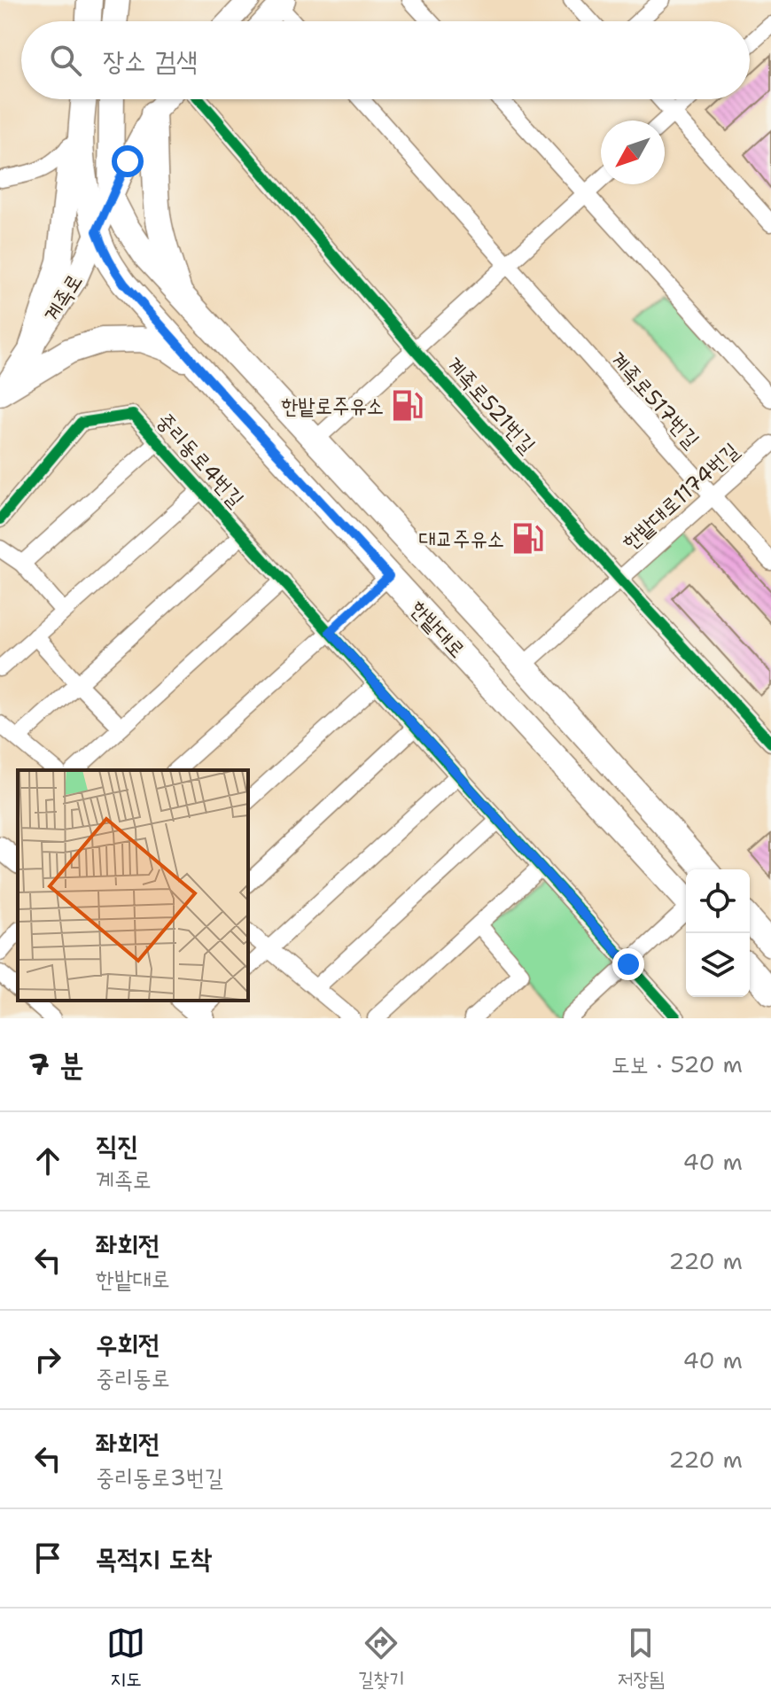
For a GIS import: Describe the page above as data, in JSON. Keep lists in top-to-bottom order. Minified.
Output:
{"streets":{"main road":["계족로","한밭대로"],"street":["계족로517번길","계족로521번길","중리동로4번길","한밭대로1174번길"]},"crossings":[["계족로","한밭대로"],["계족로517번길","한밭대로1174번길"],["계족로521번길","한밭대로1174번길"],["한밭대로1174번길","한밭대로"]],"places":{"fuel station":["한밭로주유소","대교주유소"]},"north":"bottom left","page":{"search":"장소 검색","heading":["7 분","도보 · 520 m"],"list":[["직진","계족로","40 m"],["좌회전","한밭대로","220 m"],["우회전","중리동로","40 m"],["좌회전","중리동로3번길","220 m"],"목적지 도착"],"nav":["지도","길찾기","저장됨"]}}
